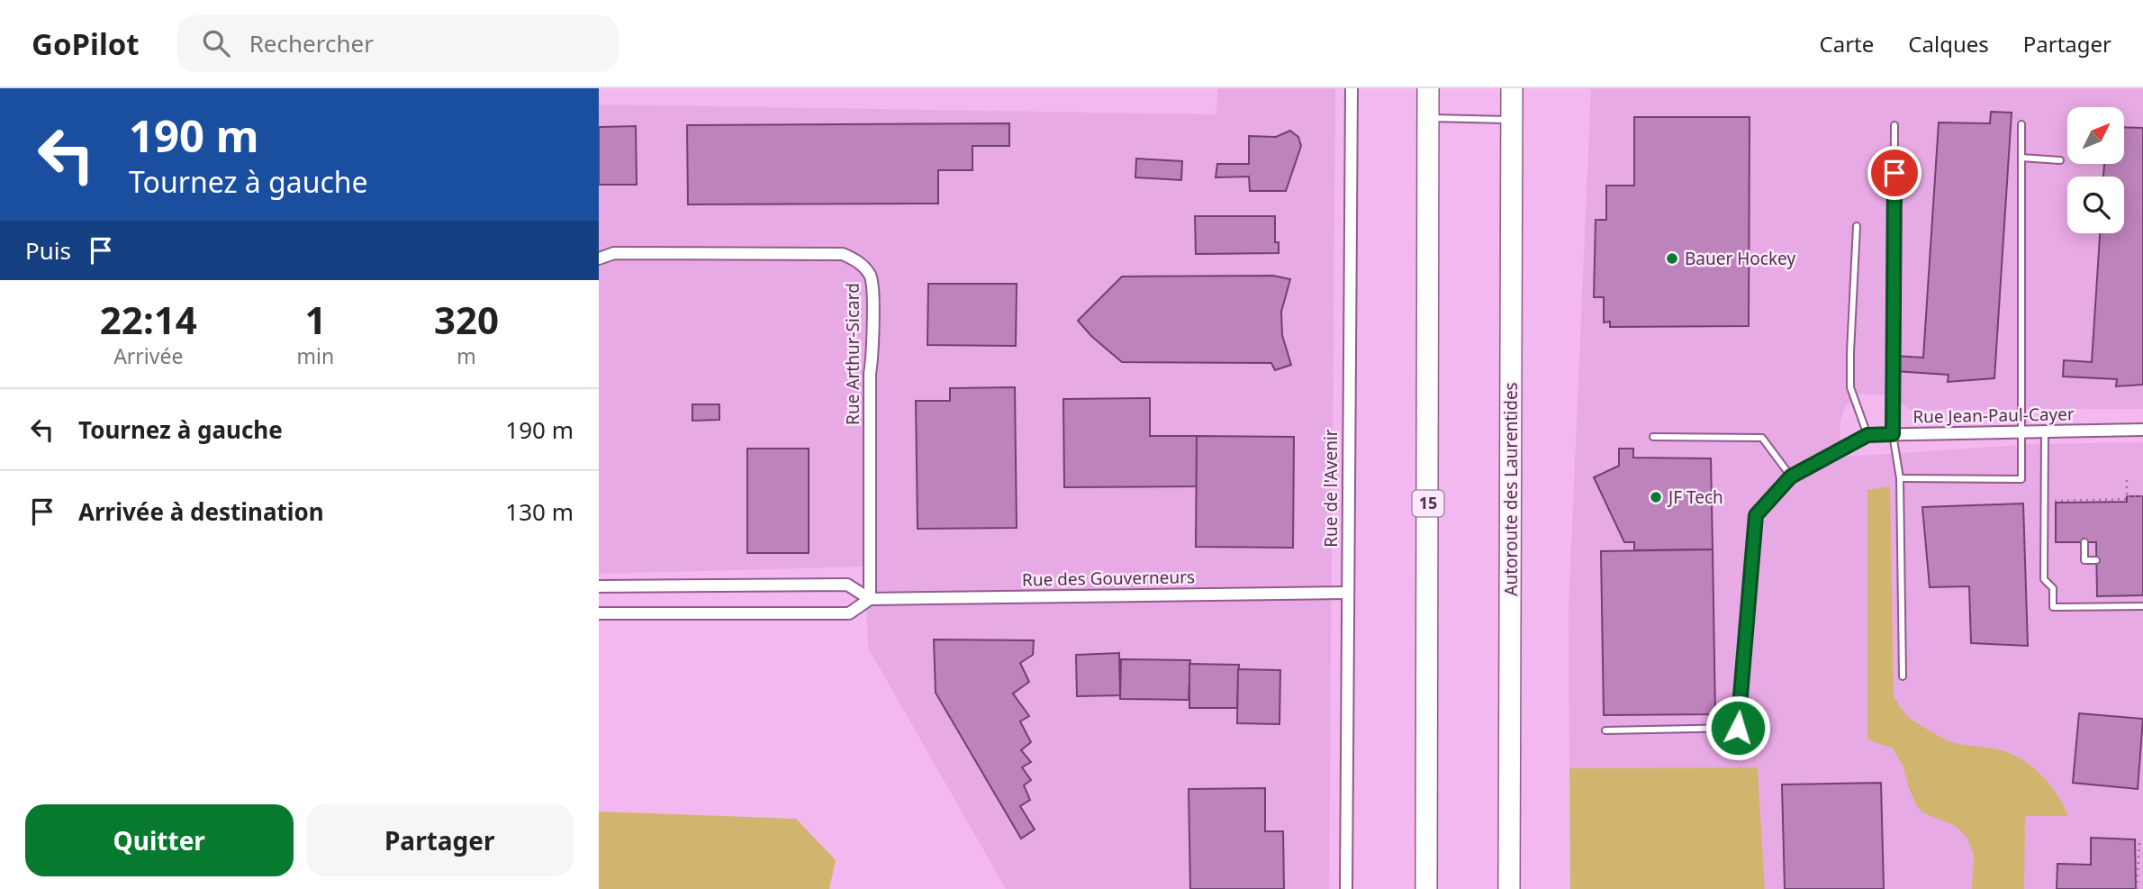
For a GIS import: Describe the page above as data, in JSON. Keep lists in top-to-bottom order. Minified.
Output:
{"streets":{"highway":["Autoroute des Laurentides","15"],"street":["Rue Arthur-Sicard","Rue Jean-Paul-Cayer","Rue de l'Avenir","Rue des Gouverneurs"]},"crossings":[["Rue Arthur-Sicard","Rue des Gouverneurs"],["Rue de l'Avenir","Rue des Gouverneurs"]],"places":["Bauer Hockey","JF Tech"],"north":"top right","page":{"header":"GoPilot","search":"Rechercher","nav":["Carte","Calques","Partager"],"turn":["190 m","Tournez à gauche"],"then":"Puis","eta":["22:14","Arrivée","1","min","320","m"],"list":[{"name":"Tournez à gauche","value":"190 m"},{"name":"Arrivée à destination","value":"130 m"}],"buttons":["Quitter","Partager"]}}
